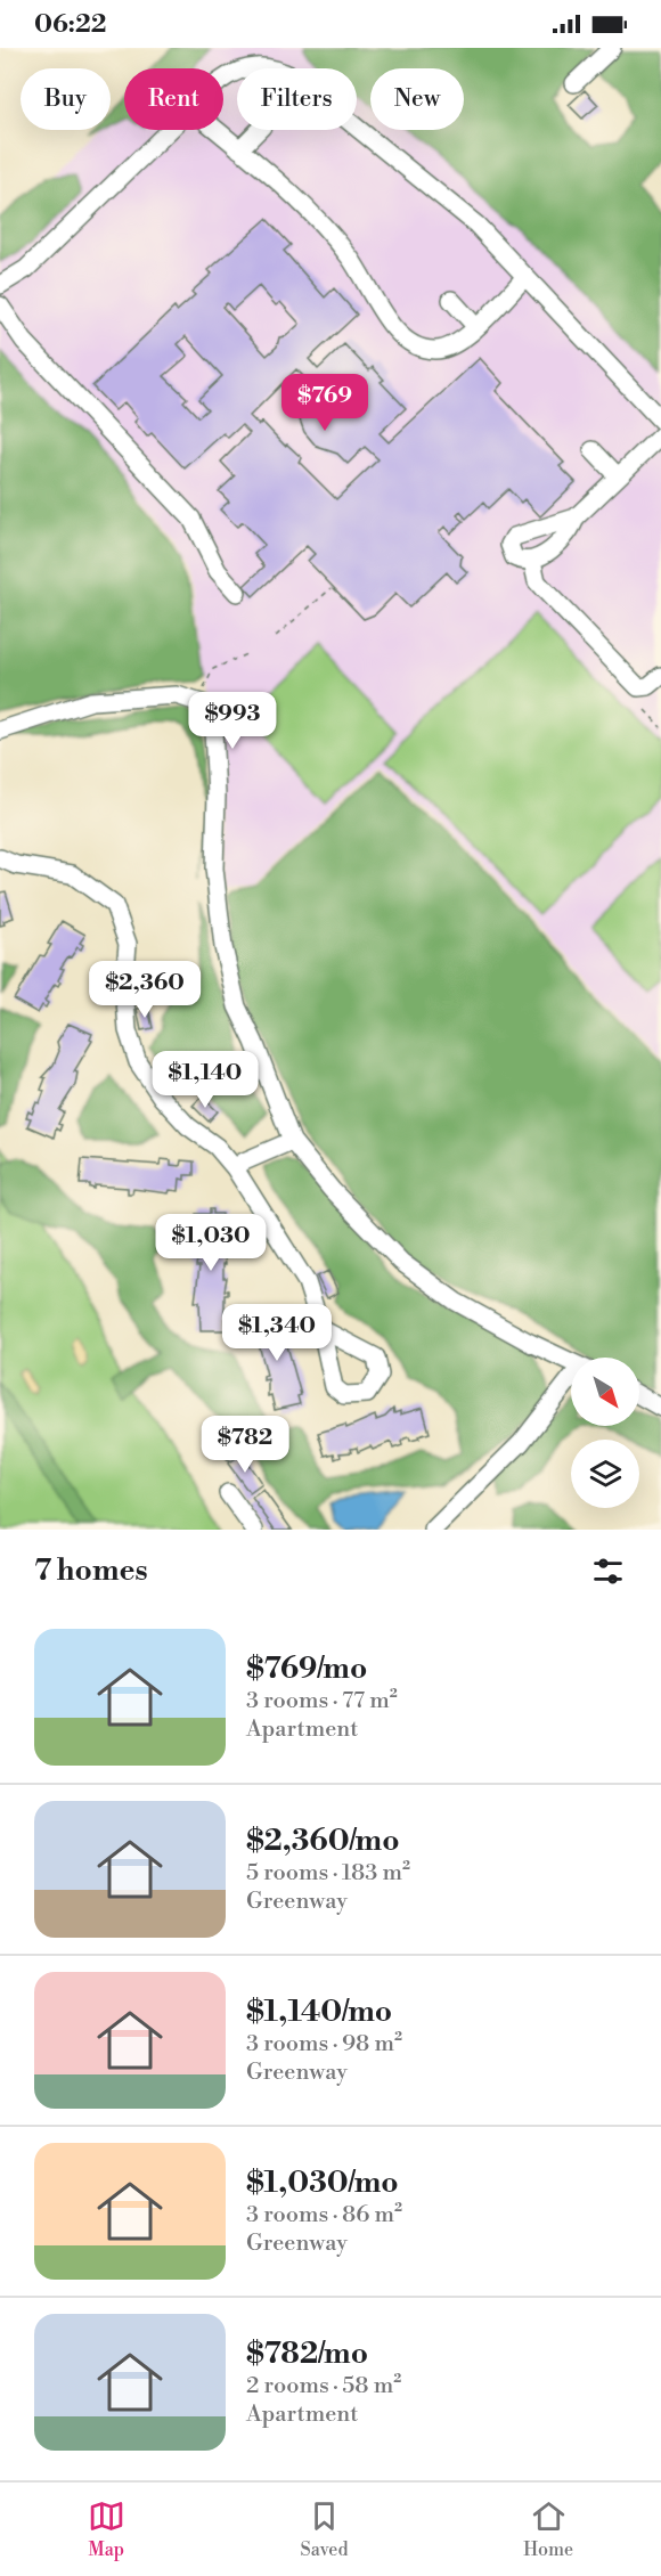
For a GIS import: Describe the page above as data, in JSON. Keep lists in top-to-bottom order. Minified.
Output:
{"north":"bottom right","page":{"status":"06:22","chip":["Buy","Rent","Filters","New"],"price":["$769","$993","$2,360","$1,140","$1,030","$1,340","$782"],"heading":"7 homes","list":[{"name":"$769/mo","note":"3 rooms · 77 m² · Apartment"},{"name":"$2,360/mo","note":"5 rooms · 183 m² · Greenway"},{"name":"$1,140/mo","note":"3 rooms · 98 m² · Greenway"},{"name":"$1,030/mo","note":"3 rooms · 86 m² · Greenway"},{"name":"$782/mo","note":"2 rooms · 58 m² · Apartment"}],"tabs":["Map","Saved","Home"]}}
